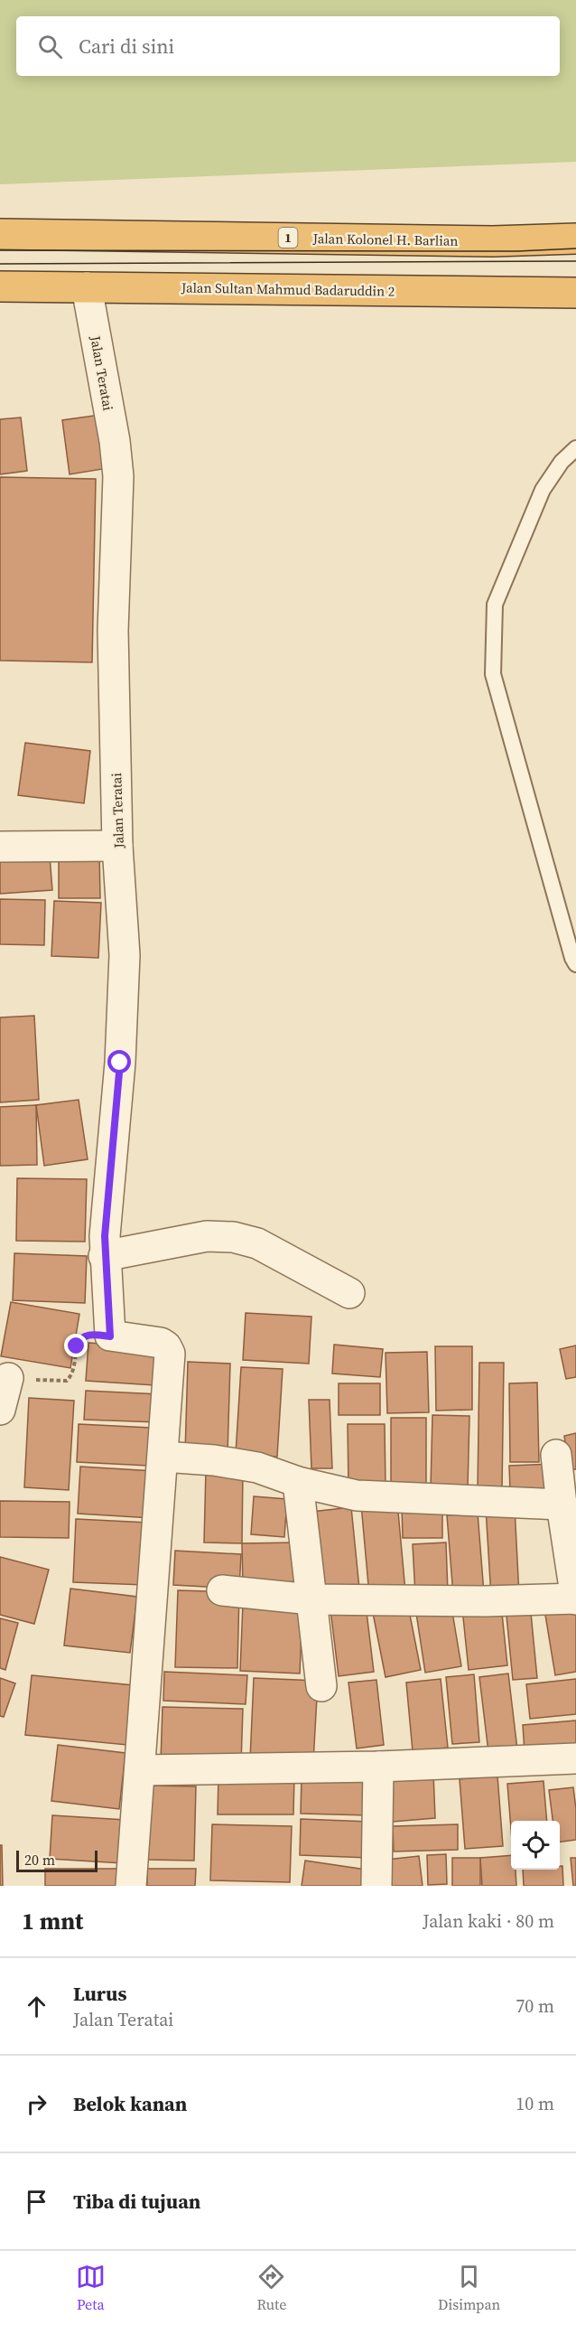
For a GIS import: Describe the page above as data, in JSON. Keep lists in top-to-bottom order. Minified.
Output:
{"streets":{"highway":["1","Jalan Kolonel H. Barlian","Jalan Sultan Mahmud Badaruddin 2"],"street":["Jalan Teratai"]},"crossings":[["Jalan Sultan Mahmud Badaruddin 2","Jalan Teratai"]],"scale_bar":"20 m","page":{"search":"Cari di sini","scale":"20 m","heading":["1 mnt","Jalan kaki · 80 m"],"list":[["Lurus","Jalan Teratai","70 m"],["Belok kanan","10 m"],"Tiba di tujuan"],"nav":["Peta","Rute","Disimpan"]}}
